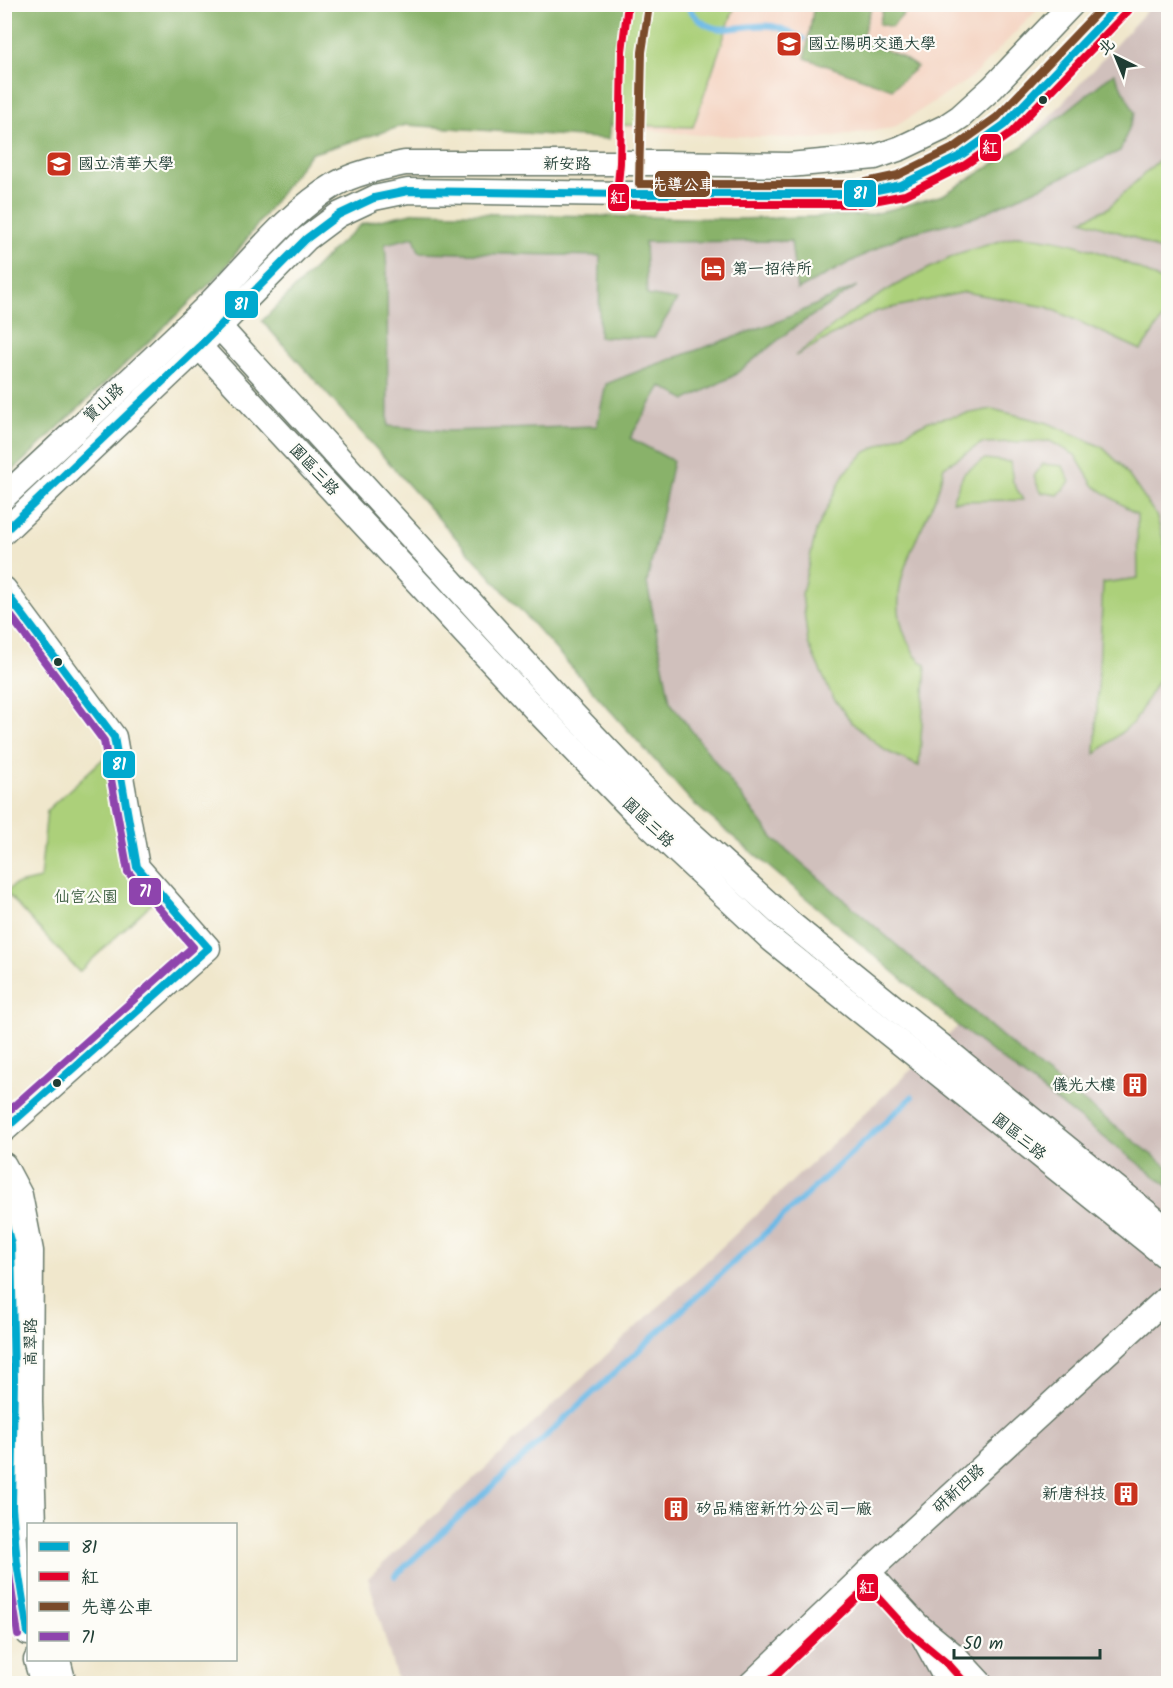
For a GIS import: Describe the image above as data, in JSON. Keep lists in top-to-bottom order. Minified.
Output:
{"streets":{"street":["新安路","寶山路","園區三路","高翠路","研新四路"]},"crossings":[["新安路","寶山路"],["新安路","園區三路"],["寶山路","園區三路"]],"parks":["仙宮公園"],"places":{"school or university":["國立陽明交通大學","國立清華大學"],"hotel":["第一招待所"],"building":["儀光大樓","新唐科技","矽品精密新竹分公司一廠"]},"lines":["transit line 81","transit line 紅","transit line 先導公車","transit line 71"],"legend":["81","紅","先導公車","71"],"scale_bar":"50 m","north":"top left"}
